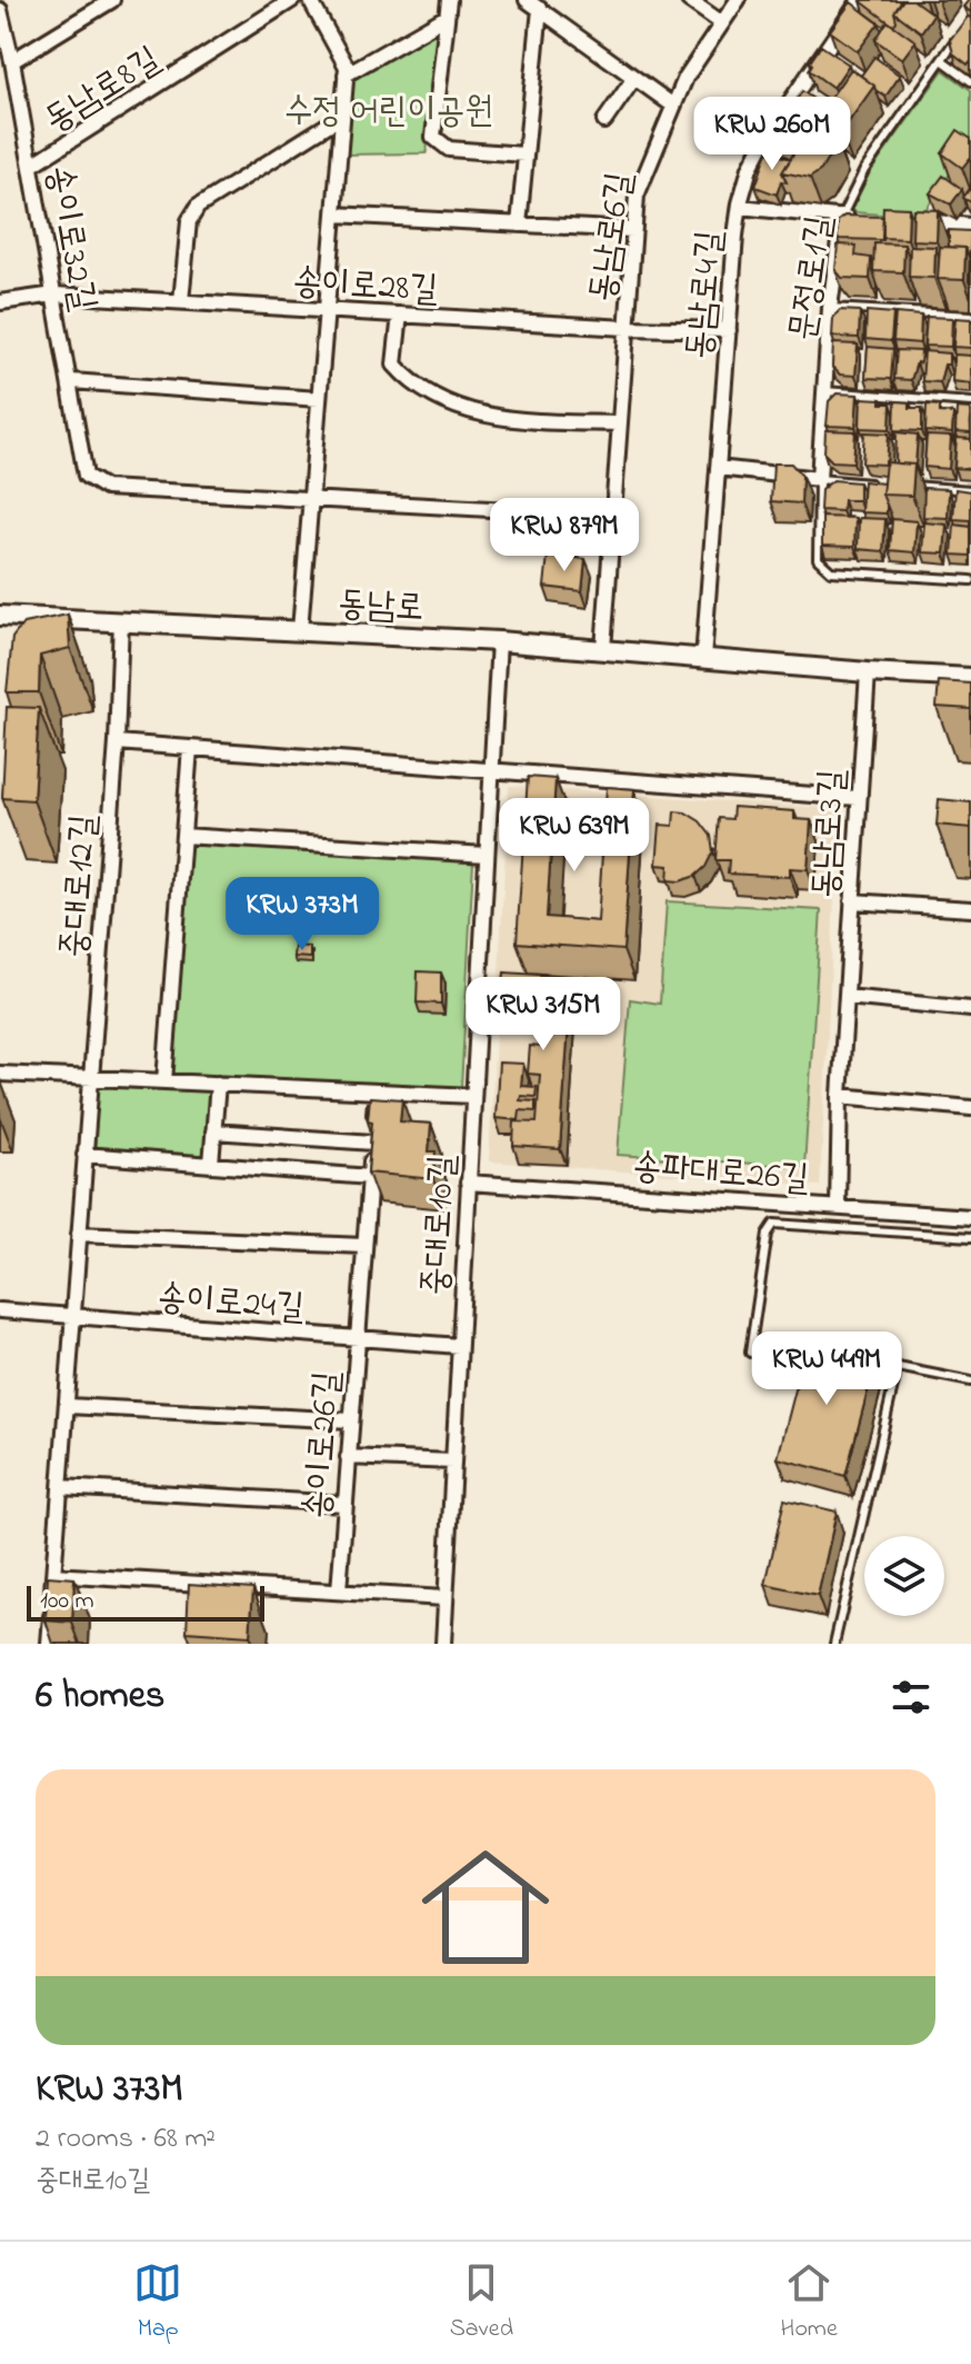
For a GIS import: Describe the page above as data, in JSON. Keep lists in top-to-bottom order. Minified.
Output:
{"streets":{"main road":["동남로"],"street":["동남로8길","동남로6길","송이로32길","문정로1길","송이로28길","동남로4길","동남로3길","중대로12길","송파대로26길","중대로10길","송이로24길","송이로26길"]},"crossings":[["동남로8길","송이로32길"],["동남로6길","송이로28길"],["동남로6길","동남로"],["송이로32길","송이로28길"],["송이로28길","동남로4길"],["동남로4길","동남로"],["동남로","동남로3길"],["동남로","중대로12길"],["동남로","중대로10길"],["동남로3길","송파대로26길"],["중대로12길","송이로24길"],["송파대로26길","중대로10길"],["중대로10길","송이로24길"],["송이로24길","송이로26길"]],"parks":["수정 어린이공원"],"scale_bar":"100 m","page":{"price":["KRW 260M","KRW 879M","KRW 639M","KRW 373M","KRW 315M","KRW 449M"],"scale":"100 m","heading":"6 homes","list":[{"name":"KRW 373M","note":"2 rooms · 68 m² · 중대로10길"}],"tabs":["Map","Saved","Home"]}}
